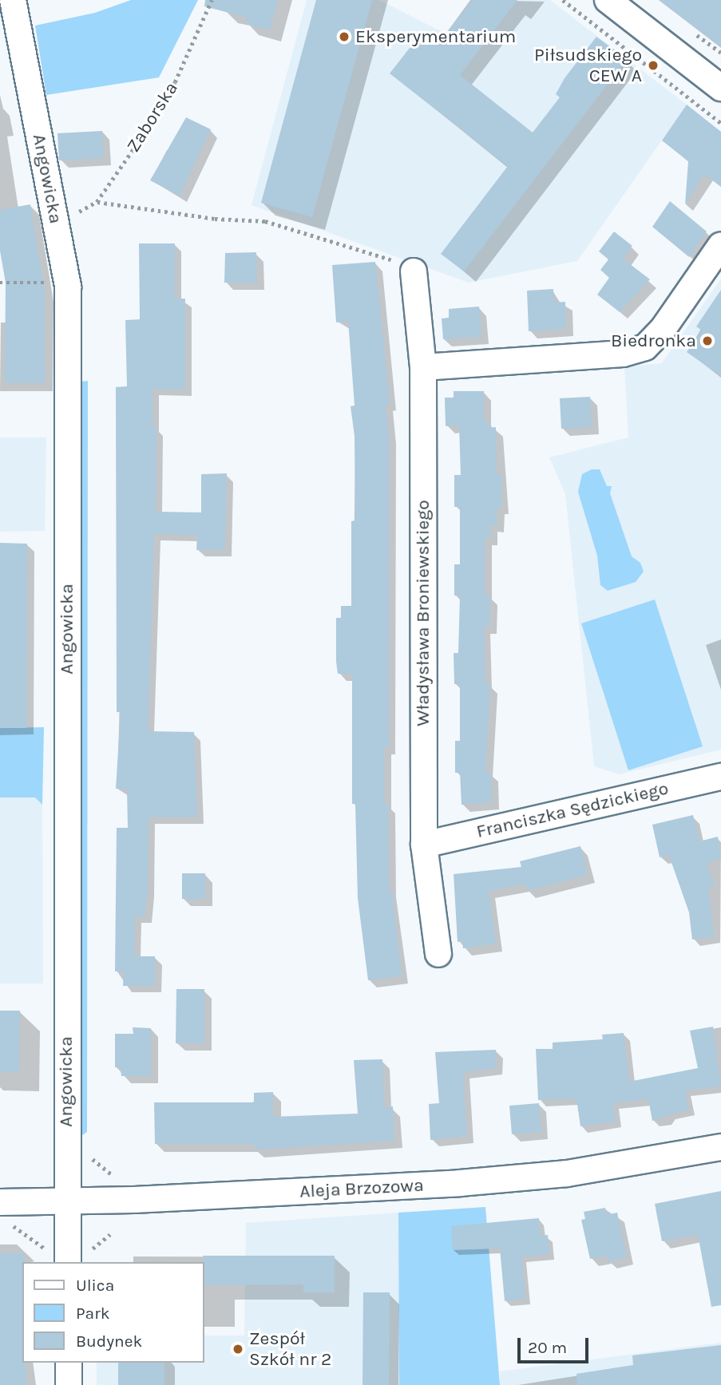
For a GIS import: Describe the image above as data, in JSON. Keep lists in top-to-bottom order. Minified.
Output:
{"streets":{"street":["Angowicka","Władysława Broniewskiego","Franciszka Sędzickiego","Aleja Brzozowa"],"path":["Zaborska"]},"crossings":[["Angowicka","Aleja Brzozowa"],["Władysława Broniewskiego","Franciszka Sędzickiego"]],"places":["Eksperymentarium","Piłsudskiego CEW A","Biedronka","Zespół Szkół nr 2"],"legend":["Ulica","Park","Budynek"],"scale_bar":"20 m"}
